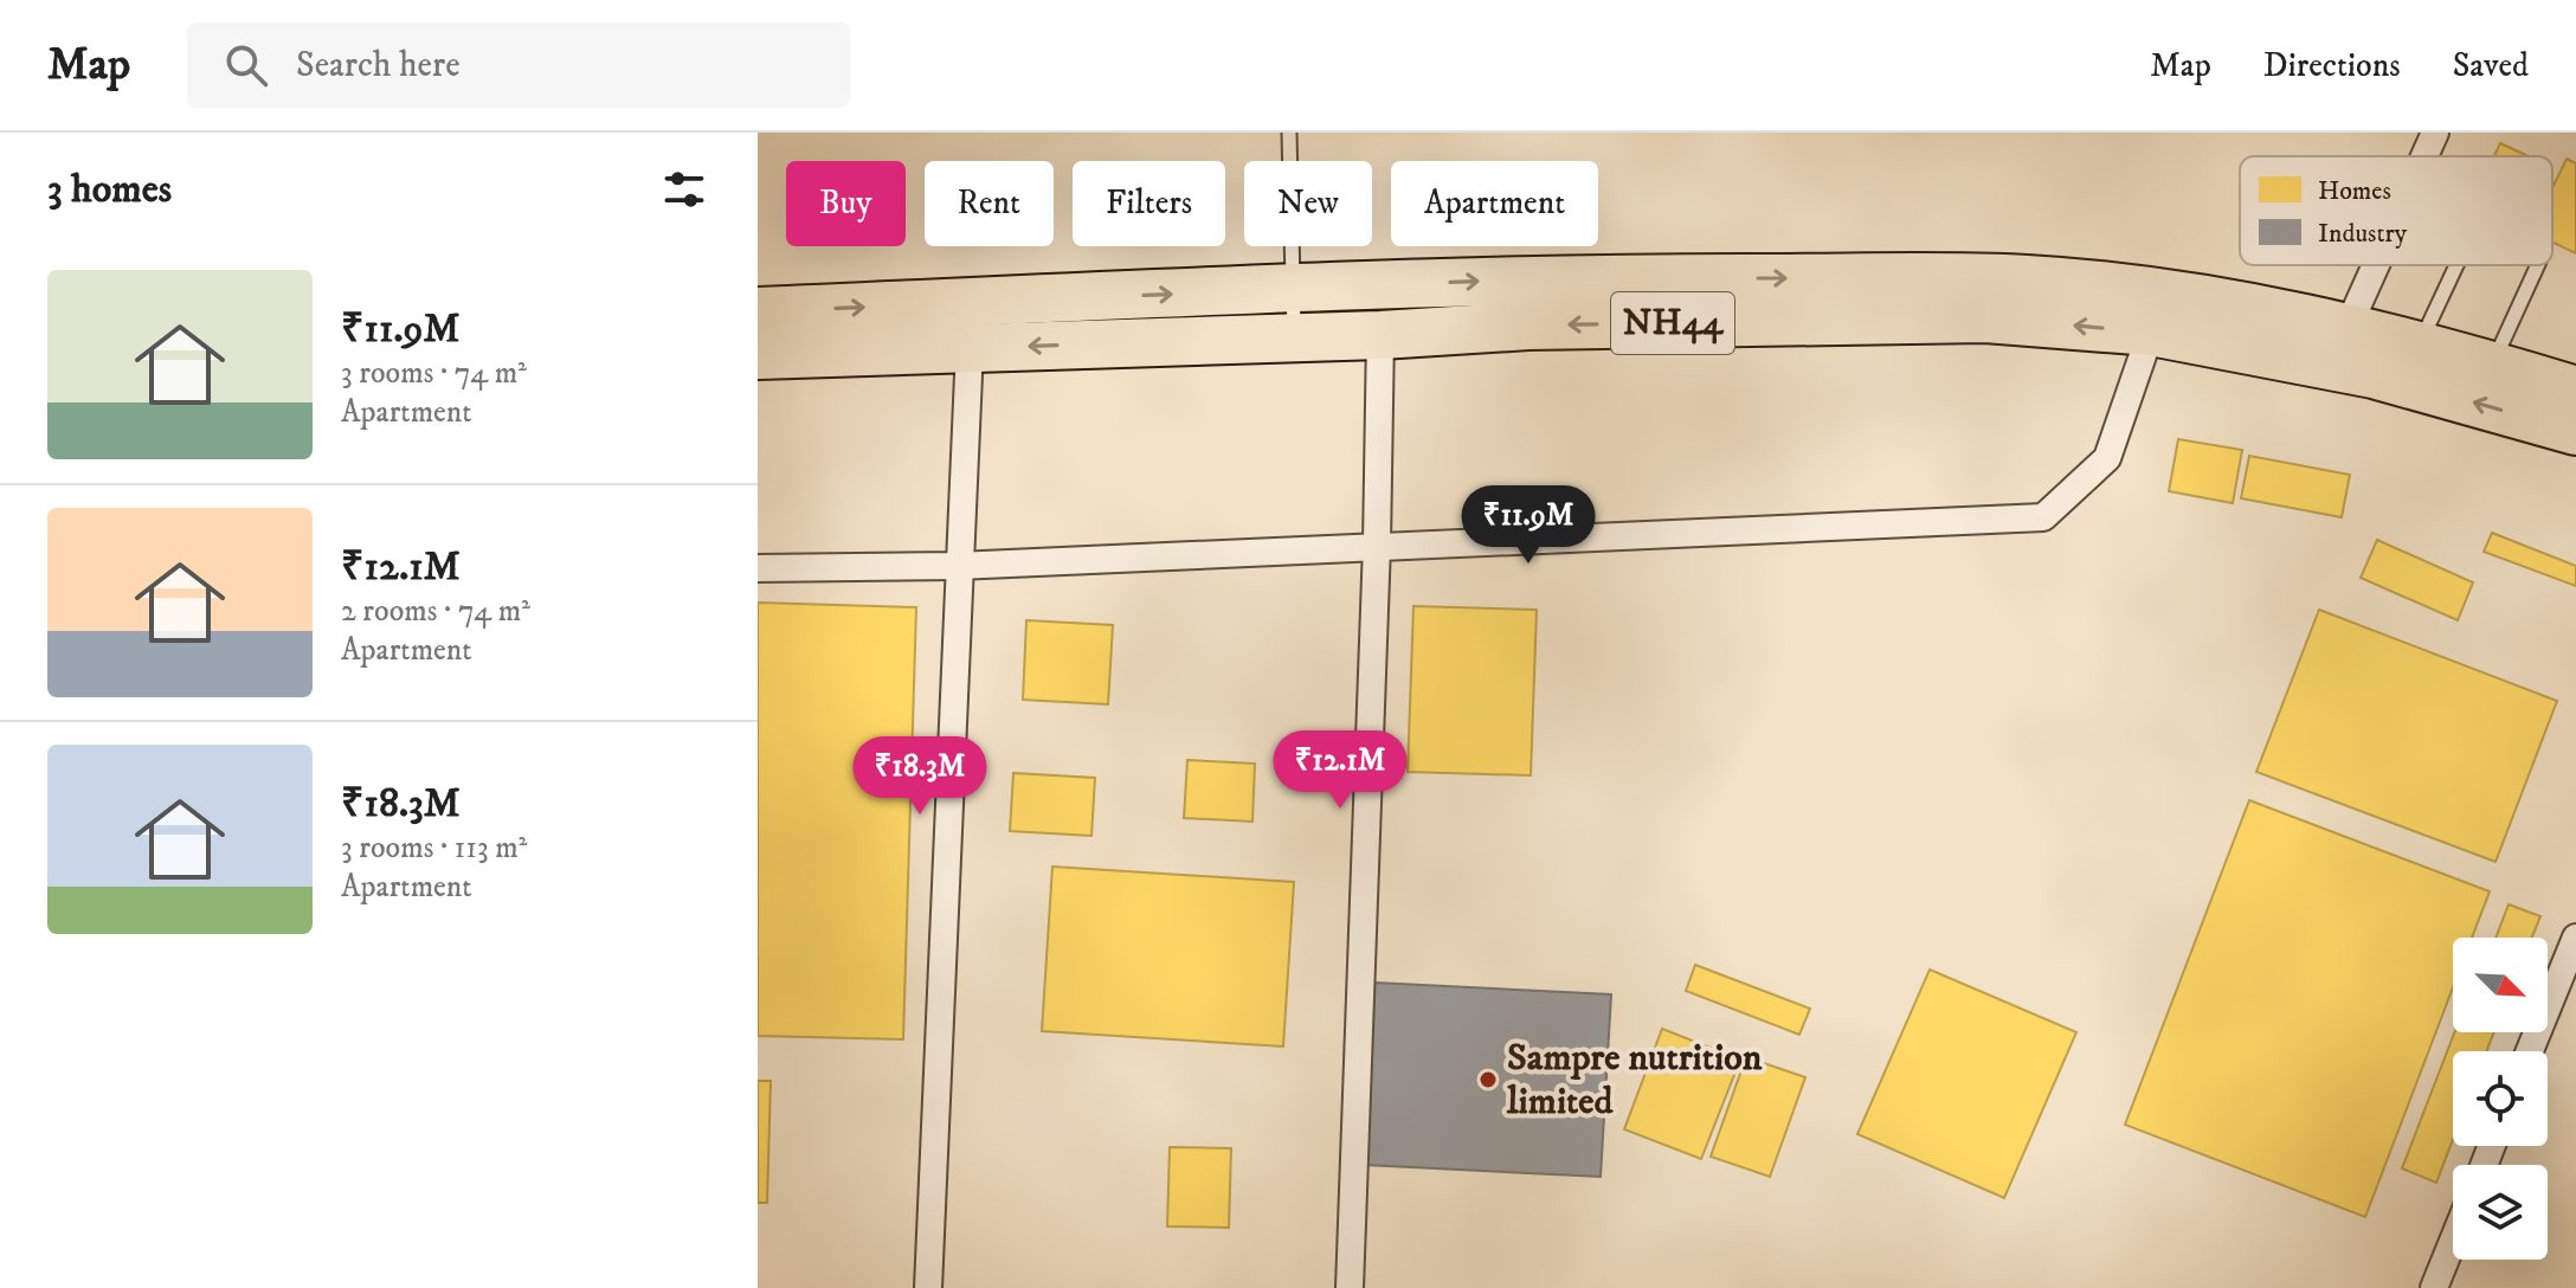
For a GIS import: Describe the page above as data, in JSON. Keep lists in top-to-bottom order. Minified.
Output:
{"streets":{"highway":["NH44"]},"places":["Sampre nutrition limited"],"legend":["Homes","Industry"],"north":"bottom right","page":{"header":"Map","search":"Search here","nav":["Map","Directions","Saved"],"heading":"3 homes","chip":["Buy","Rent","Filters","New","Apartment"],"list":[{"name":"₹11.9M","note":"3 rooms · 74 m² · Apartment"},{"name":"₹12.1M","note":"2 rooms · 74 m² · Apartment"},{"name":"₹18.3M","note":"3 rooms · 113 m² · Apartment"}],"price":["₹11.9M","₹12.1M","₹18.3M"]}}
